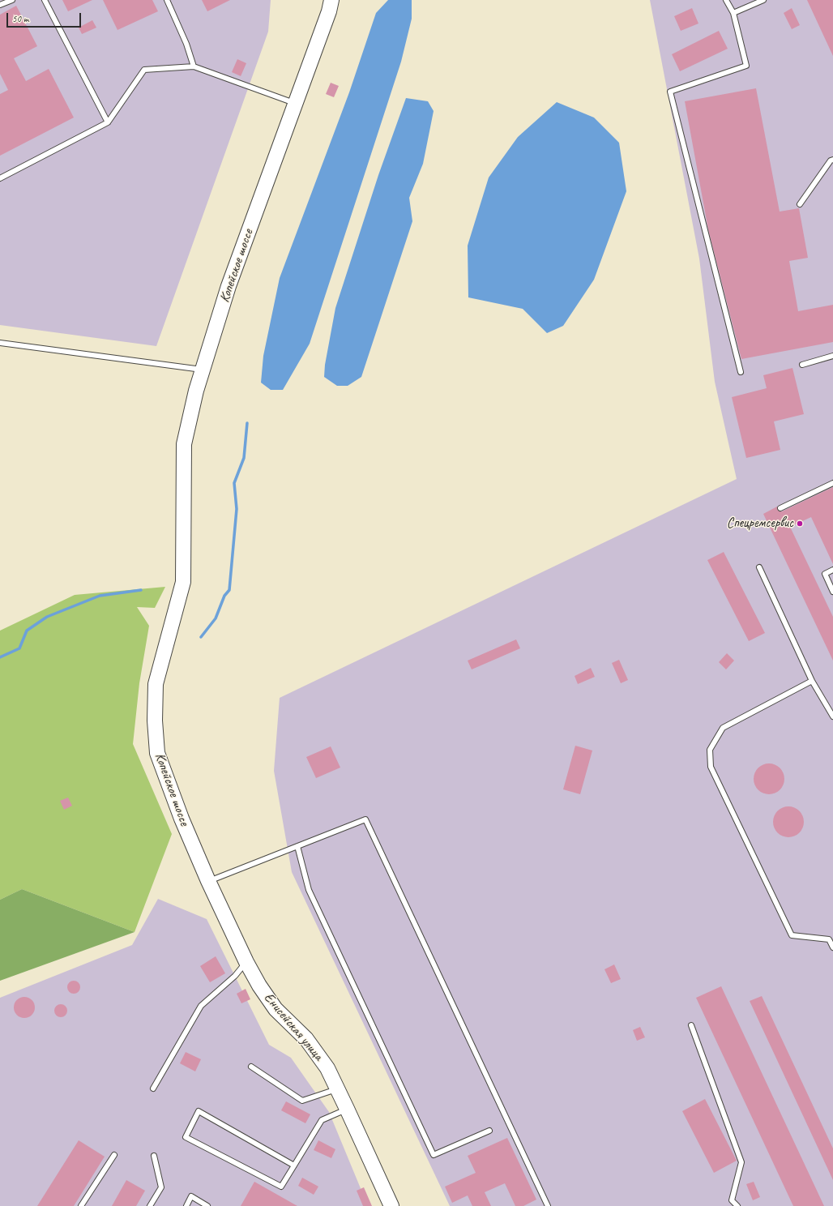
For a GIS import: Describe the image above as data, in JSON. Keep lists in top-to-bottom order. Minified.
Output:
{"streets":{"street":["Копейское шоссе","Енисейская улица"]},"crossings":[["Копейское шоссе","Енисейская улица"]],"places":["Спецремсервис"],"scale_bar":"50 m"}
